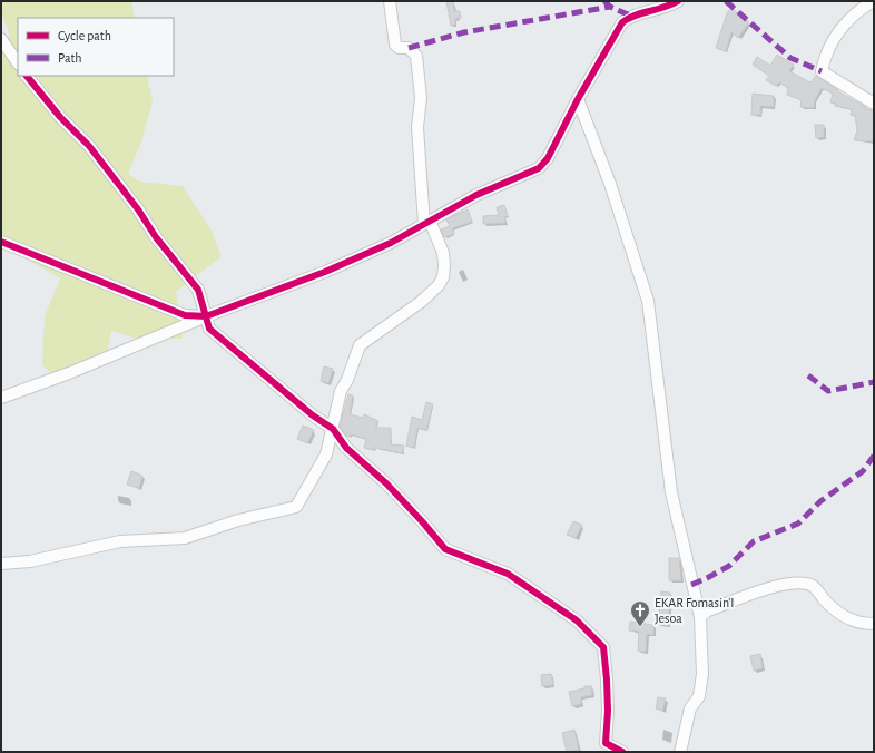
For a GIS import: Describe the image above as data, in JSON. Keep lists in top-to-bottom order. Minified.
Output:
{"places":{"church":["EKAR Fomasin'I Jesoa"]},"legend":["Cycle path","Path"]}
